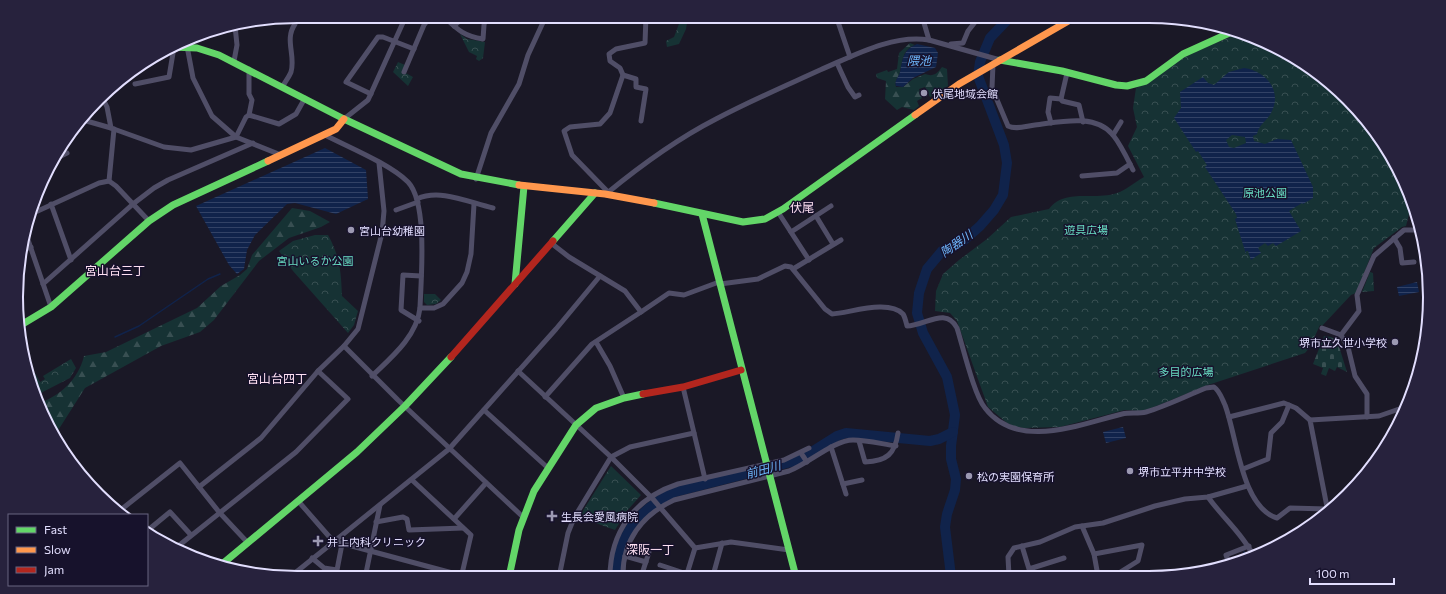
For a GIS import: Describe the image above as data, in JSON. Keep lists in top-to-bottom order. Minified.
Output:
{"districts":["伏尾","宮山台三丁","宮山台四丁","深阪一丁"],"water":["隈池","陶器川","前田川"],"parks":["原池公園","遊具広場","宮山いるか公園","多目的広場"],"places":{"other":["伏尾地域会館","宮山台幼稚園","堺市立久世小学校","堺市立平井中学校","松の実園保育所"],"health":["生長会愛風病院","井上内科クリニック"]},"legend":["Fast","Slow","Jam"],"scale_bar":"100 m"}
